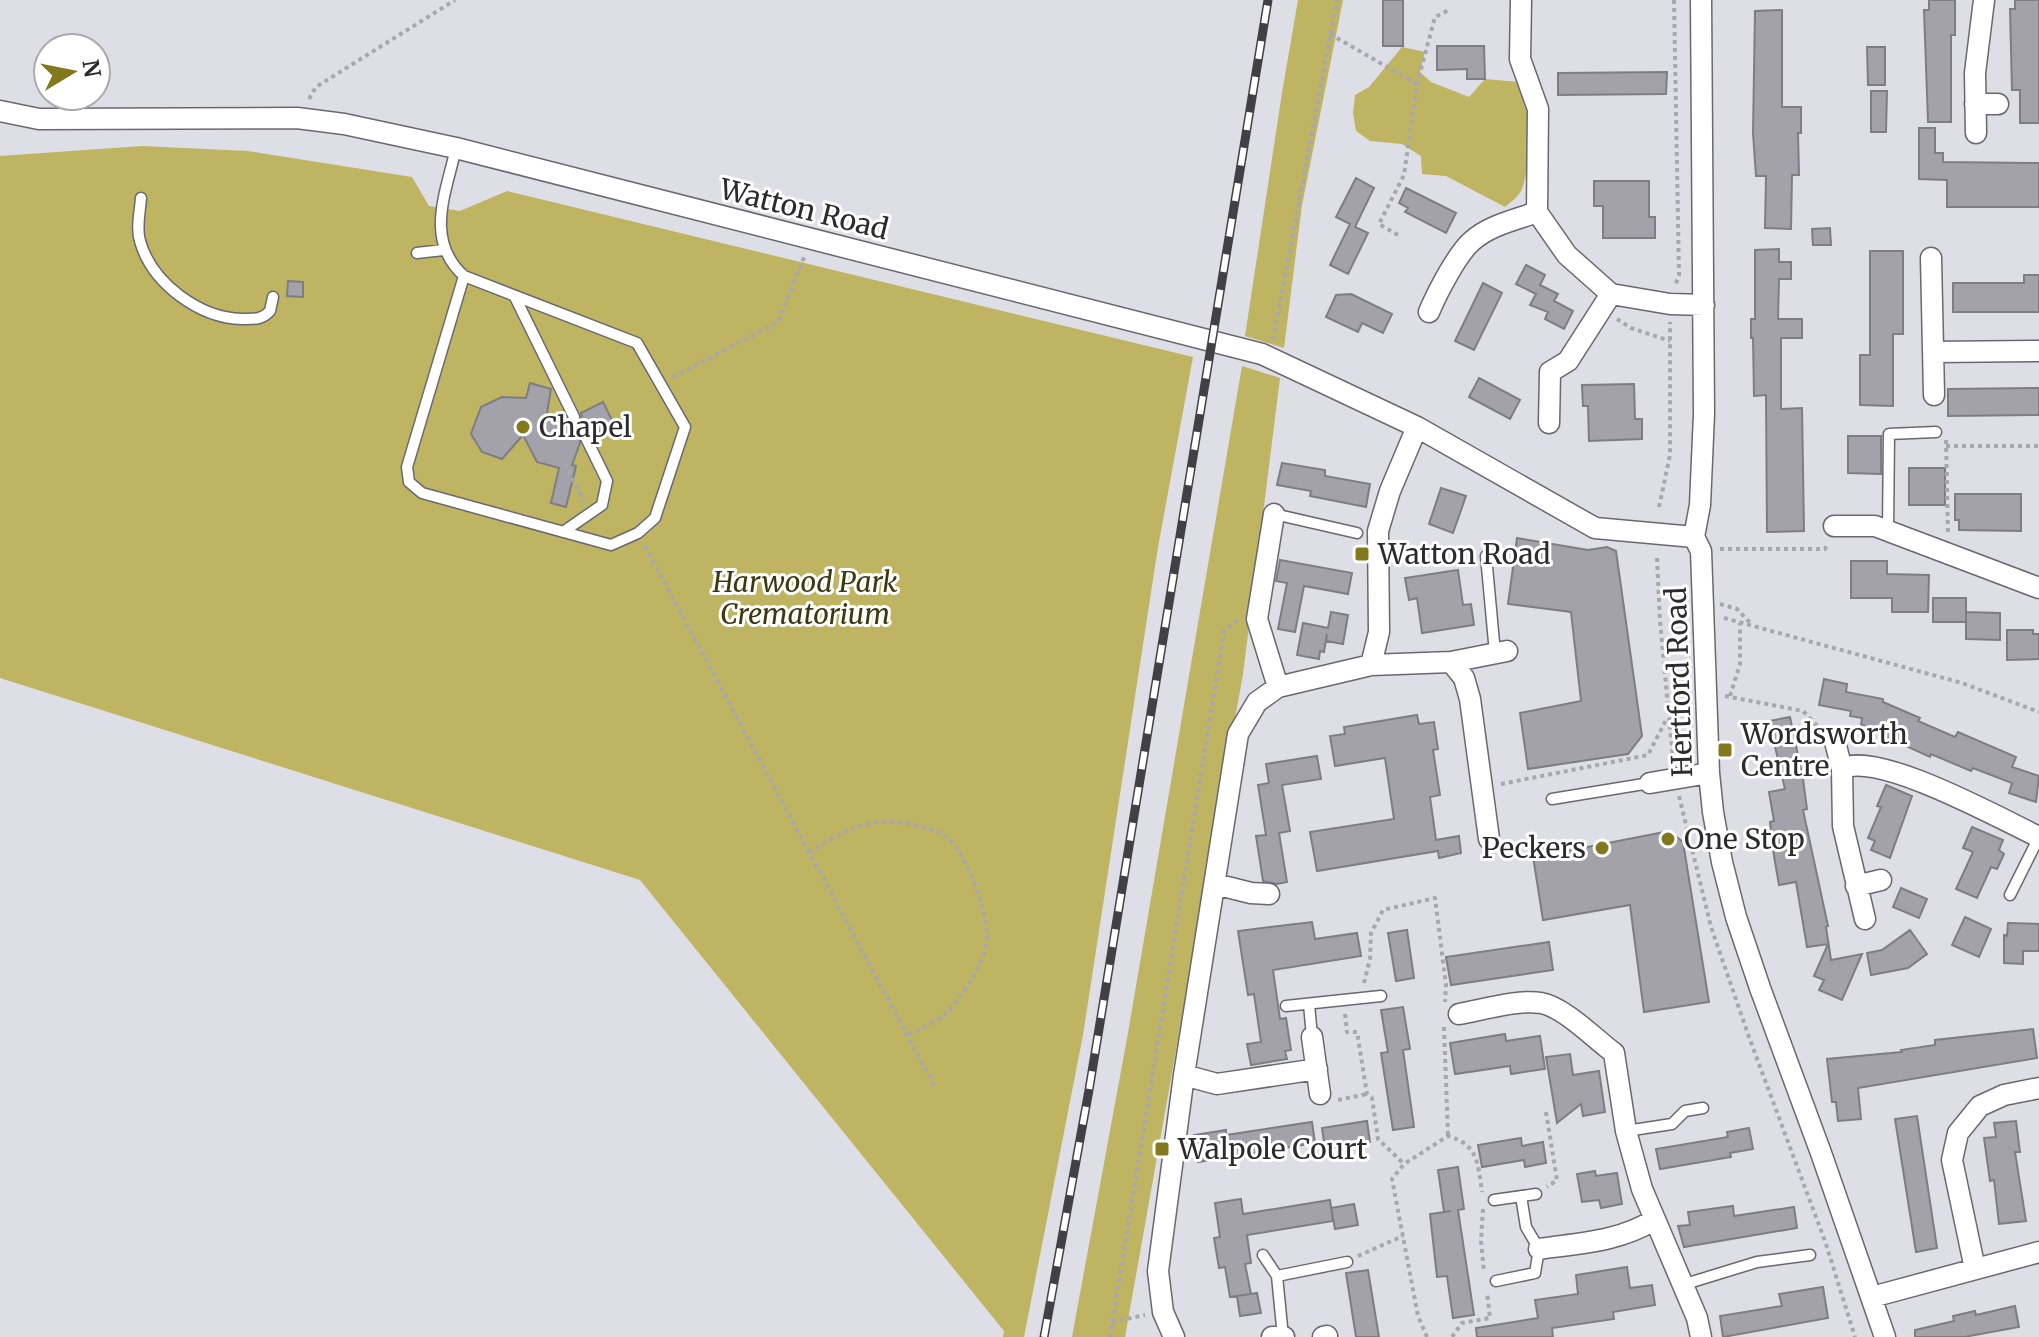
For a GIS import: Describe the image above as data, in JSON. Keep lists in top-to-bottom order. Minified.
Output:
{"streets":{"street":["Watton Road","Hertford Road"]},"crossings":[["Watton Road","Hertford Road"]],"parks":["Harwood Park Crematorium"],"places":{"other":["Chapel","One Stop","Peckers"],"transit":["Watton Road","Wordsworth Centre","Walpole Court"]},"north":"right"}
